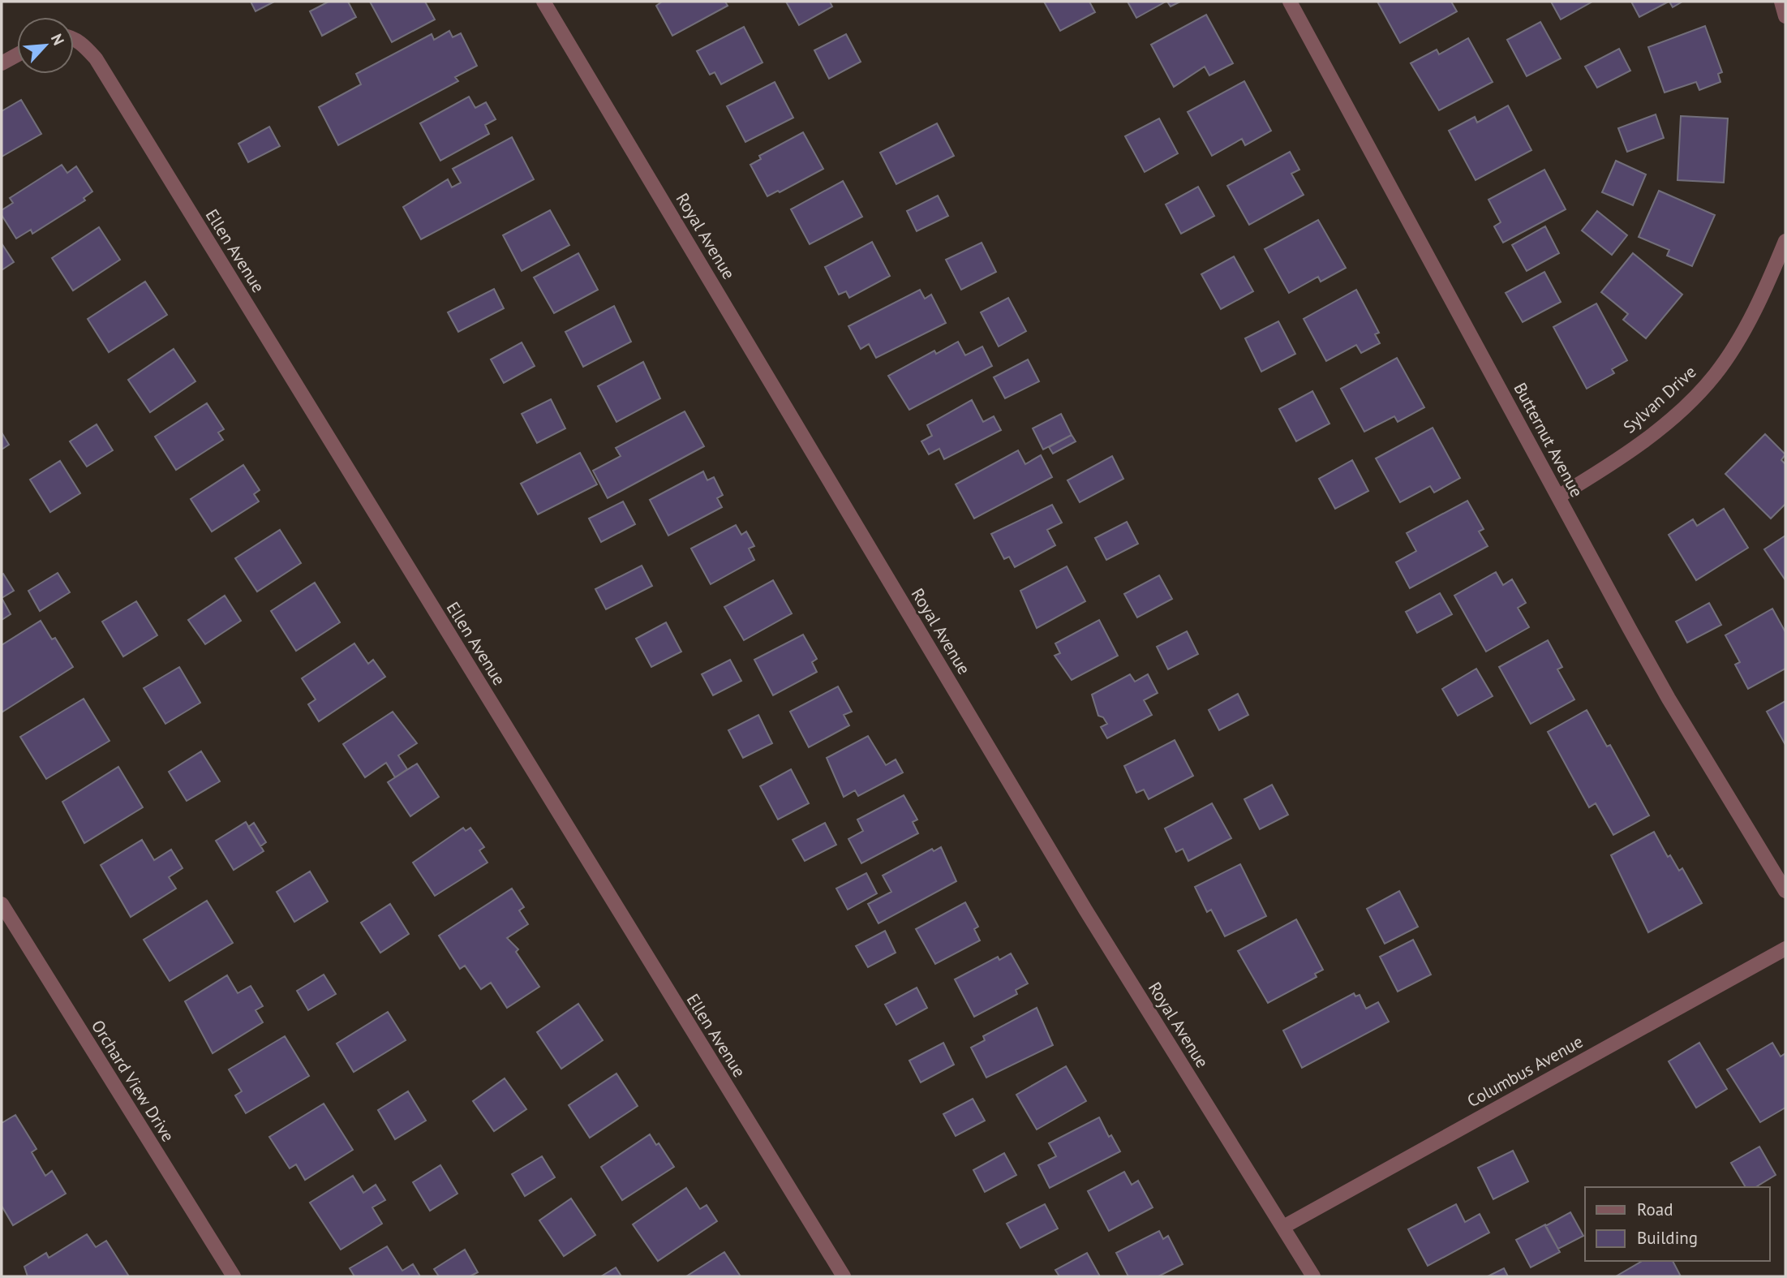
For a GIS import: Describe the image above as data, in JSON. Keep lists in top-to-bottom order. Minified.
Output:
{"streets":{"street":["Royal Avenue","Ellen Avenue","Sylvan Drive","Butternut Avenue","Columbus Avenue","Orchard View Drive"]},"crossings":[["Royal Avenue","Columbus Avenue"],["Sylvan Drive","Butternut Avenue"]],"legend":["Road","Building"],"north":"top right"}
